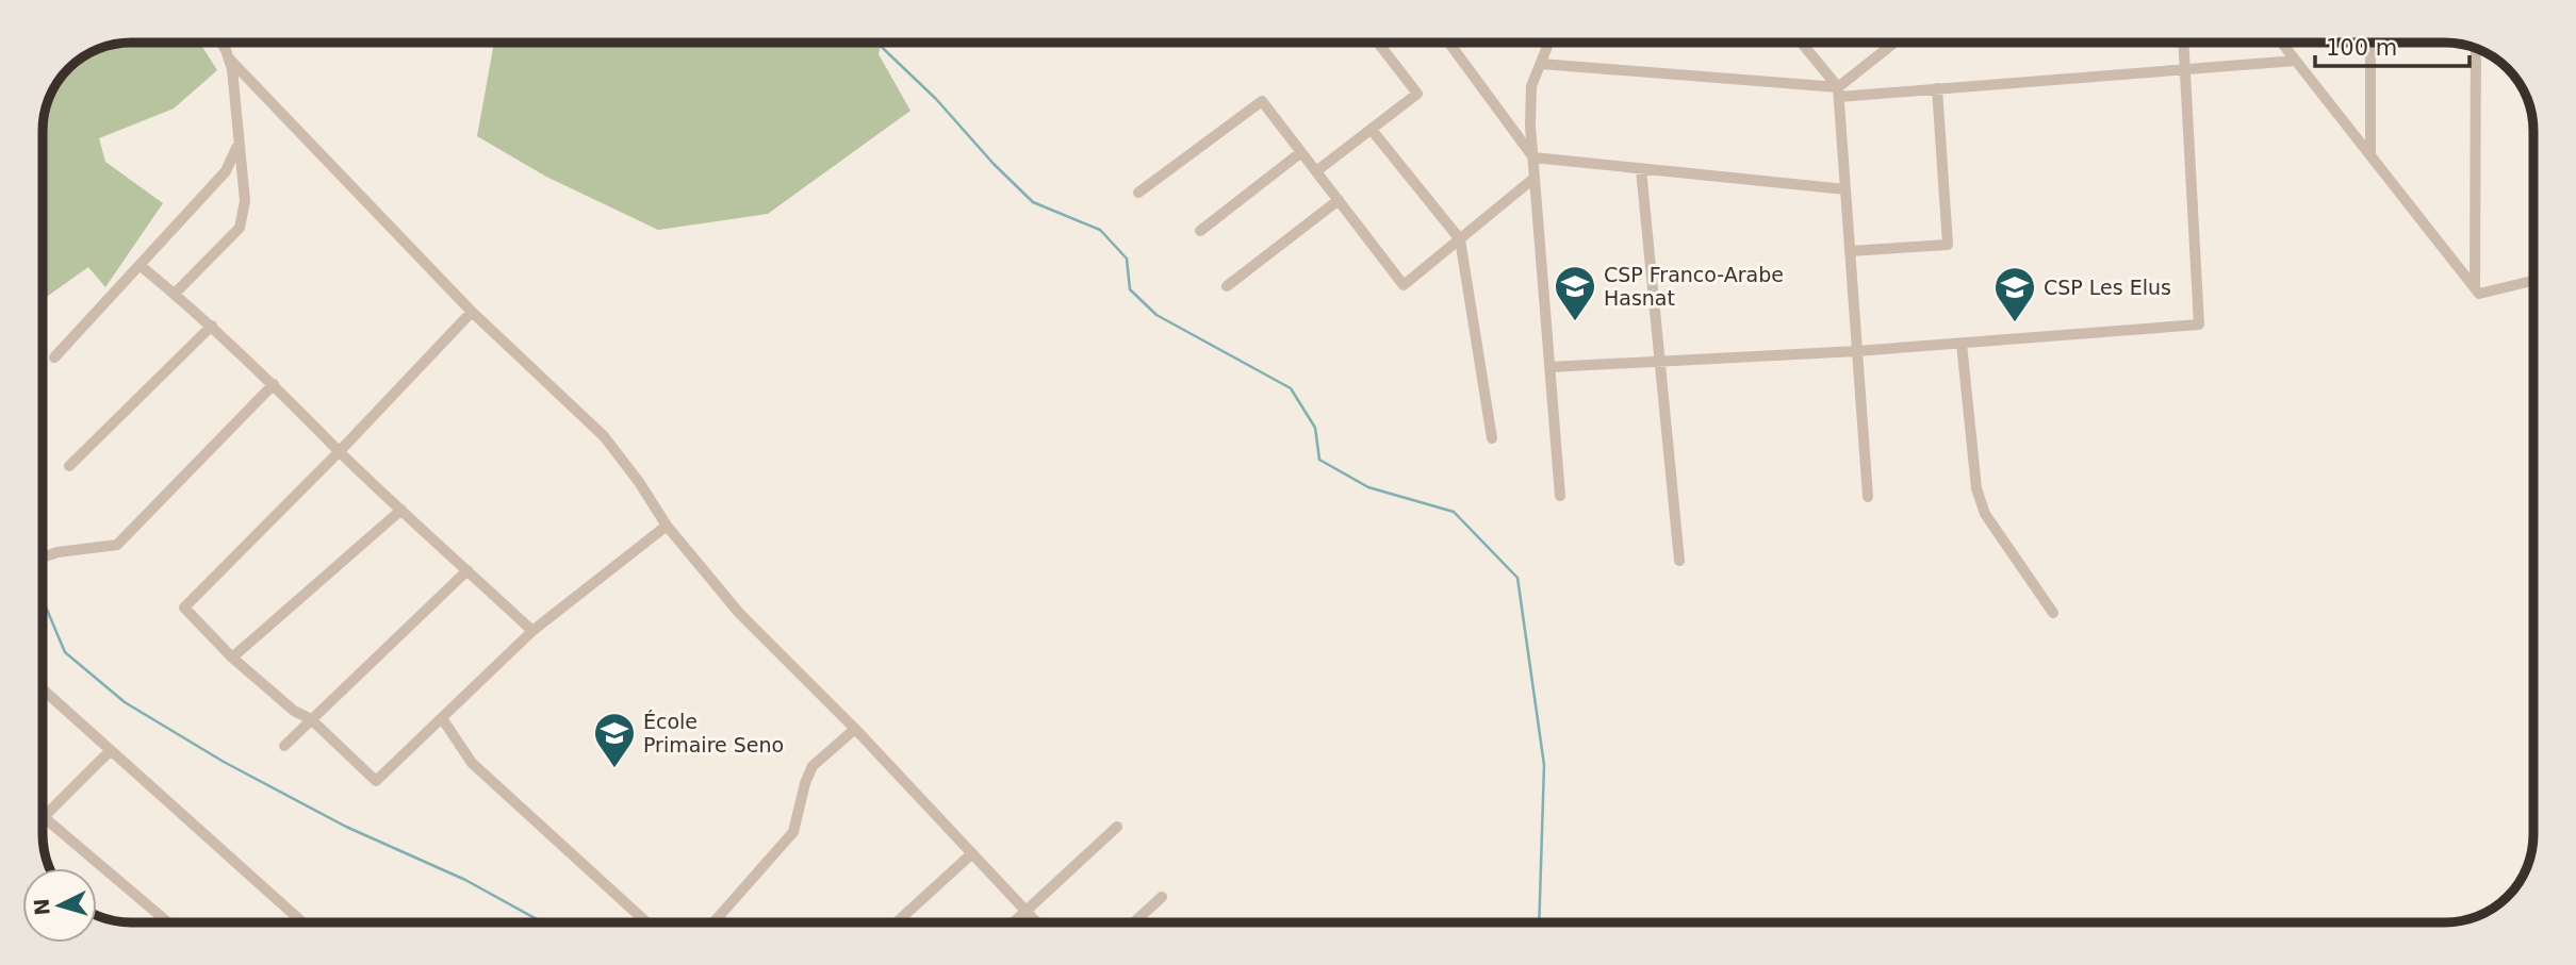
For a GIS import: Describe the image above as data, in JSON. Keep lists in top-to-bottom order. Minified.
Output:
{"places":{"school or university":["CSP Franco-Arabe Hasnat","CSP Les Elus","École Primaire Seno"]},"scale_bar":"100 m","north":"left"}
